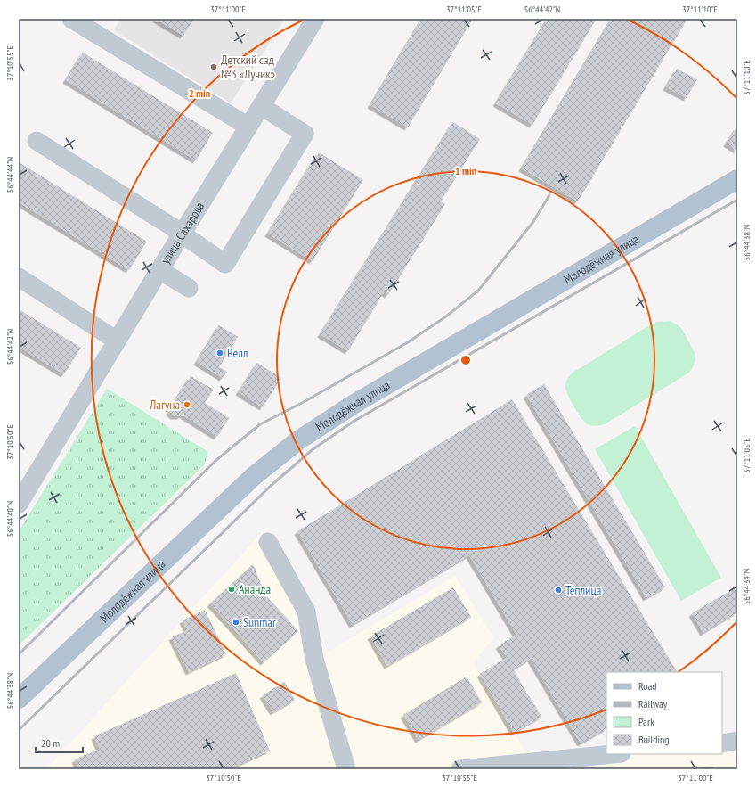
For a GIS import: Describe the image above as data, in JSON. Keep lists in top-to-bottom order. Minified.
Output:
{"streets":{"main road":["Молодёжная улица"],"street":["улица Сахарова"]},"places":["Детский сад №3 «Лучик»","Велл","Лагуна","Ананда","Теплица","Sunmar"],"legend":["Road","Railway","Park","Building"],"scale_bar":"20 m","coordinates":["37°11'00\"E","37°11'05\"E","56°44'42\"N","37°11'10\"E","37°10'55\"E","56°44'44\"N","56°44'38\"N","37°10'50\"E","56°44'40\"N","56°44'34\"N"],"rings":["2 min","1 min"]}
